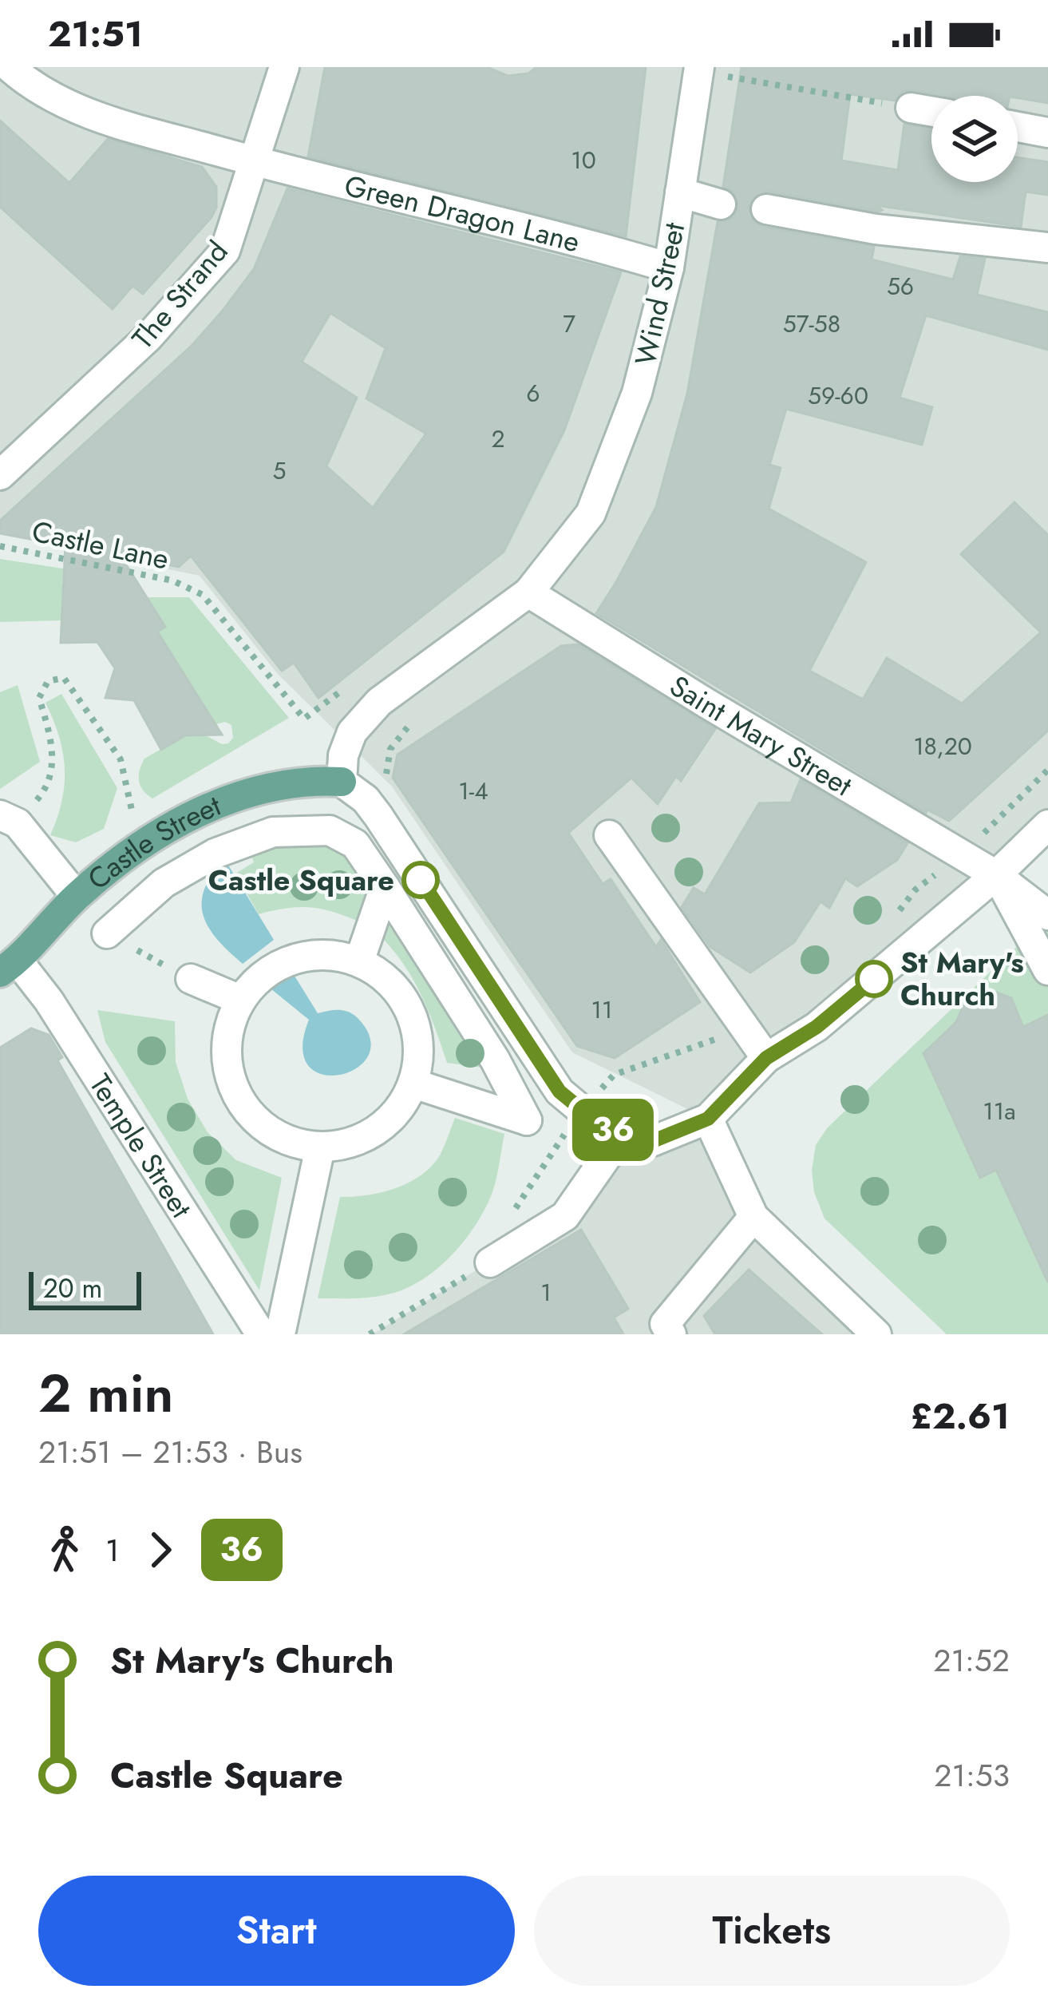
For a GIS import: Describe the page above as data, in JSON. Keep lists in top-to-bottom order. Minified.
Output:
{"streets":{"main road":["Castle Street"],"street":["Green Dragon Lane","Wind Street","The Strand","Saint Mary Street","Temple Street"],"path":["Castle Lane"]},"crossings":[["Green Dragon Lane","Wind Street"],["Green Dragon Lane","The Strand"],["Wind Street","Saint Mary Street"],["Wind Street","Castle Street"],["Castle Street","Temple Street"]],"places":["Castle Square","St Mary's Church"],"lines":["bus line 36"],"house_numbers":["10","56","7","57-58","6","59-60","2","5","18,20","1-4","11","11a","1"],"scale_bar":"20 m","page":{"status":"21:51","on_map":"36","scale":"20 m","heading":["2 min","21:51 – 21:53 · Bus","£2.61"],"legs":["1","36"],"list":[{"name":"St Mary's Church","value":"21:52"},{"name":"Castle Square","value":"21:53"}],"buttons":["Start","Tickets"]}}
